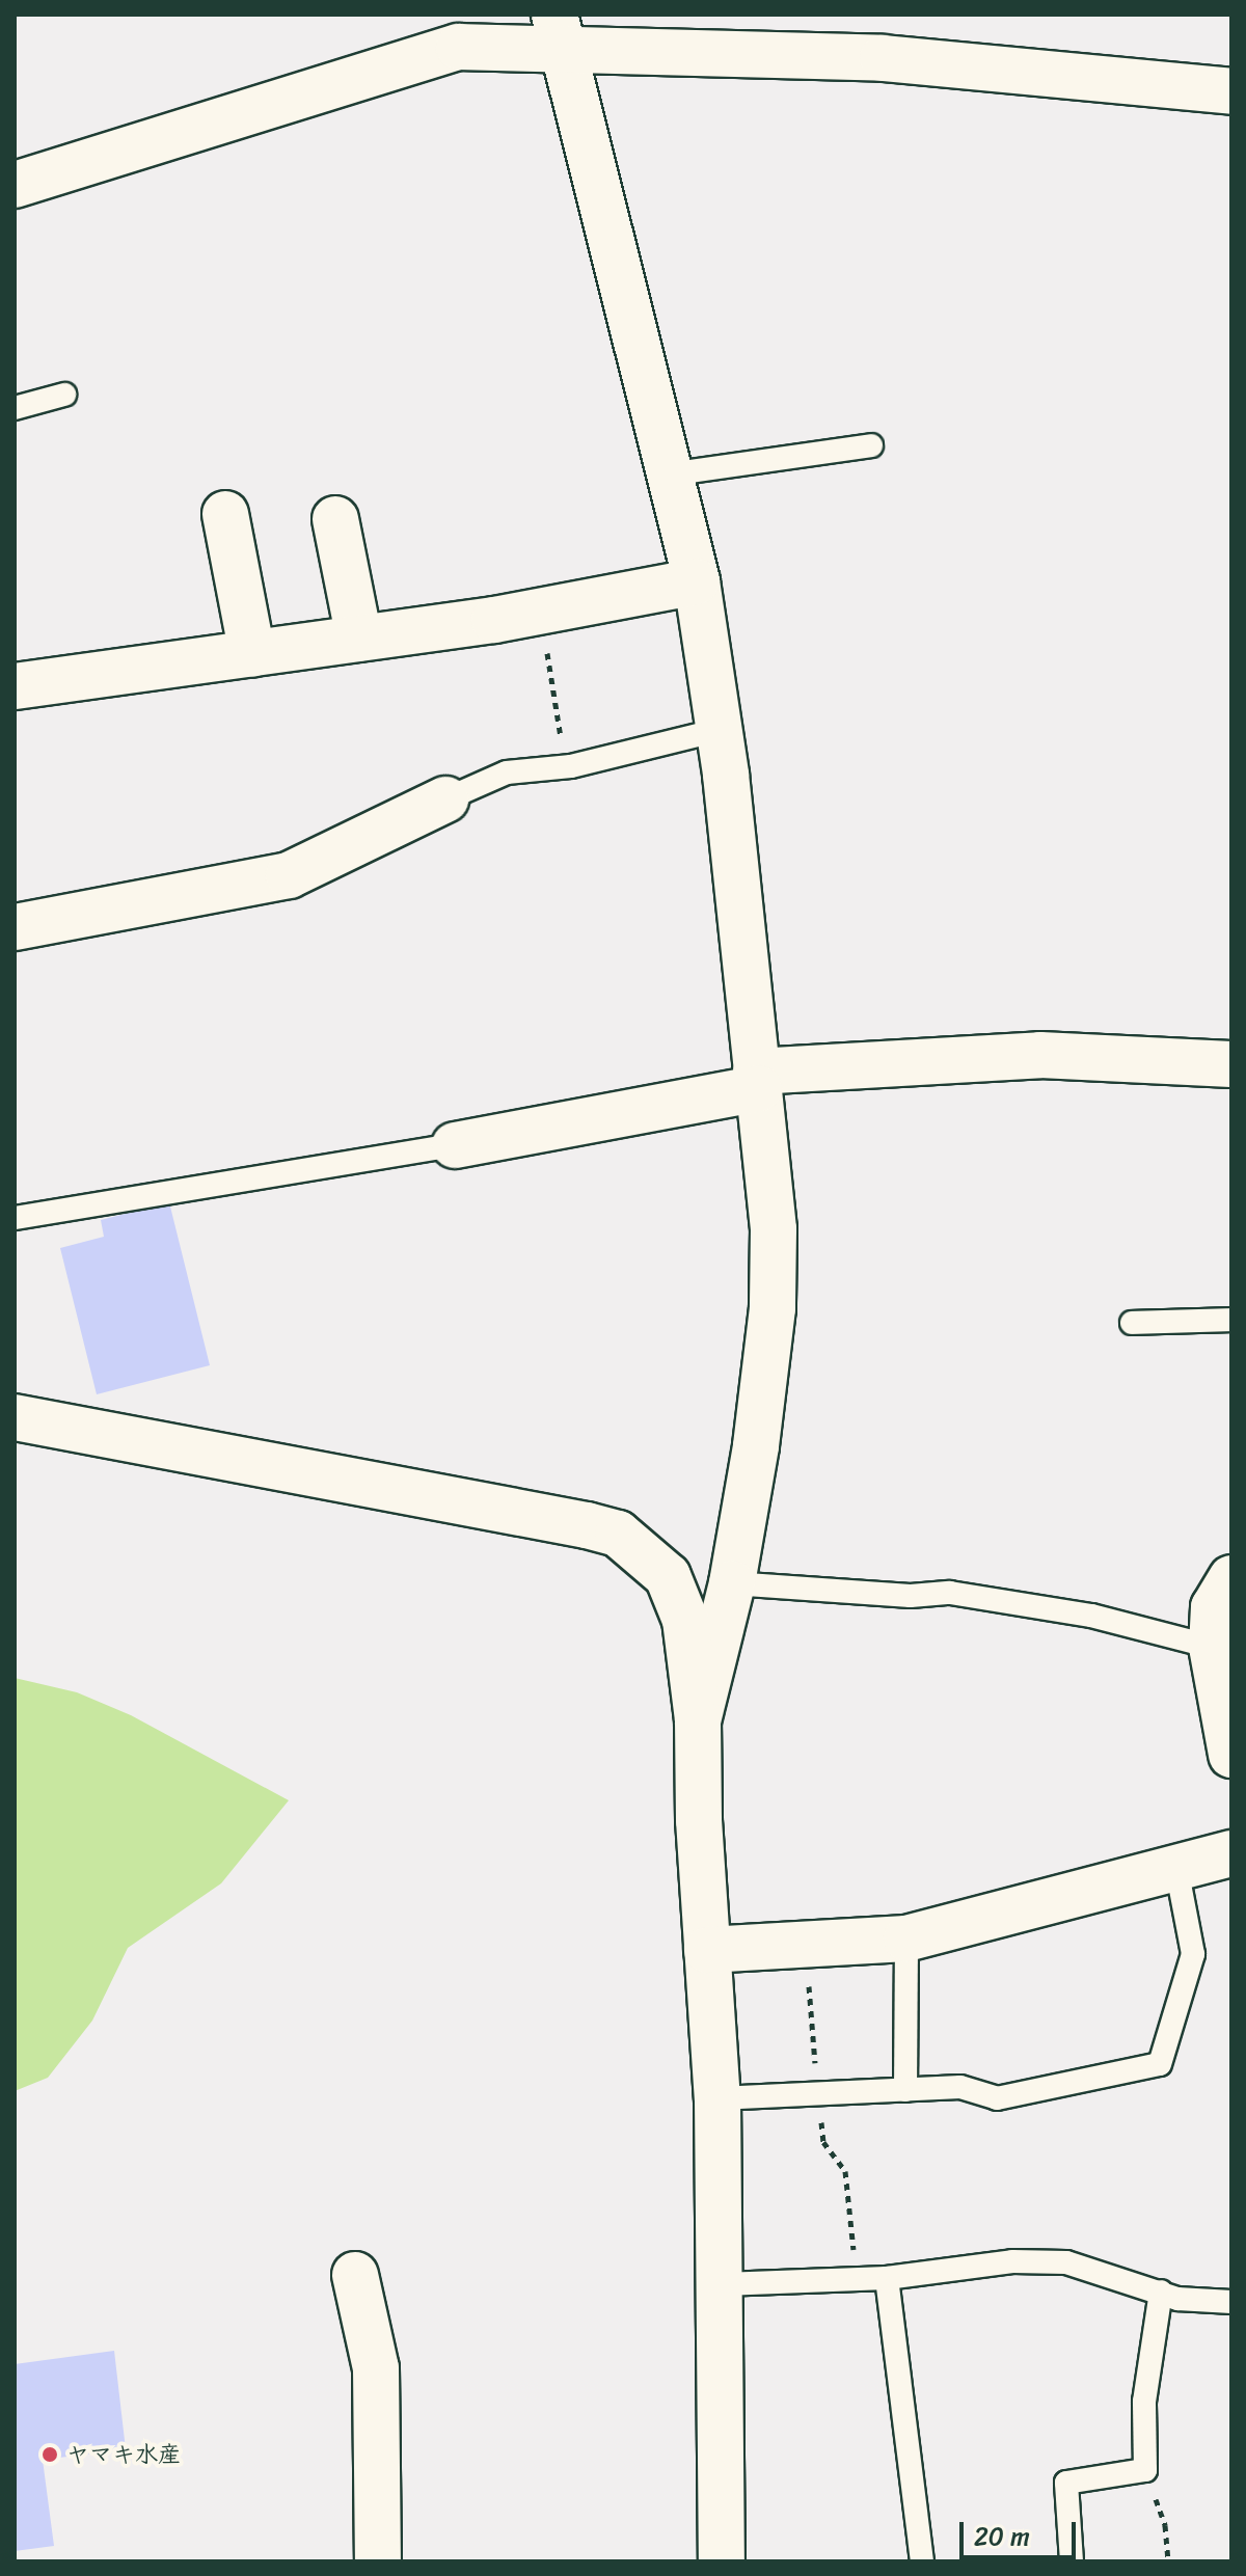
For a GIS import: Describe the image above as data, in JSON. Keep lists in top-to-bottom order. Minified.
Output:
{"places":["ヤマキ水産"],"scale_bar":"20 m"}
